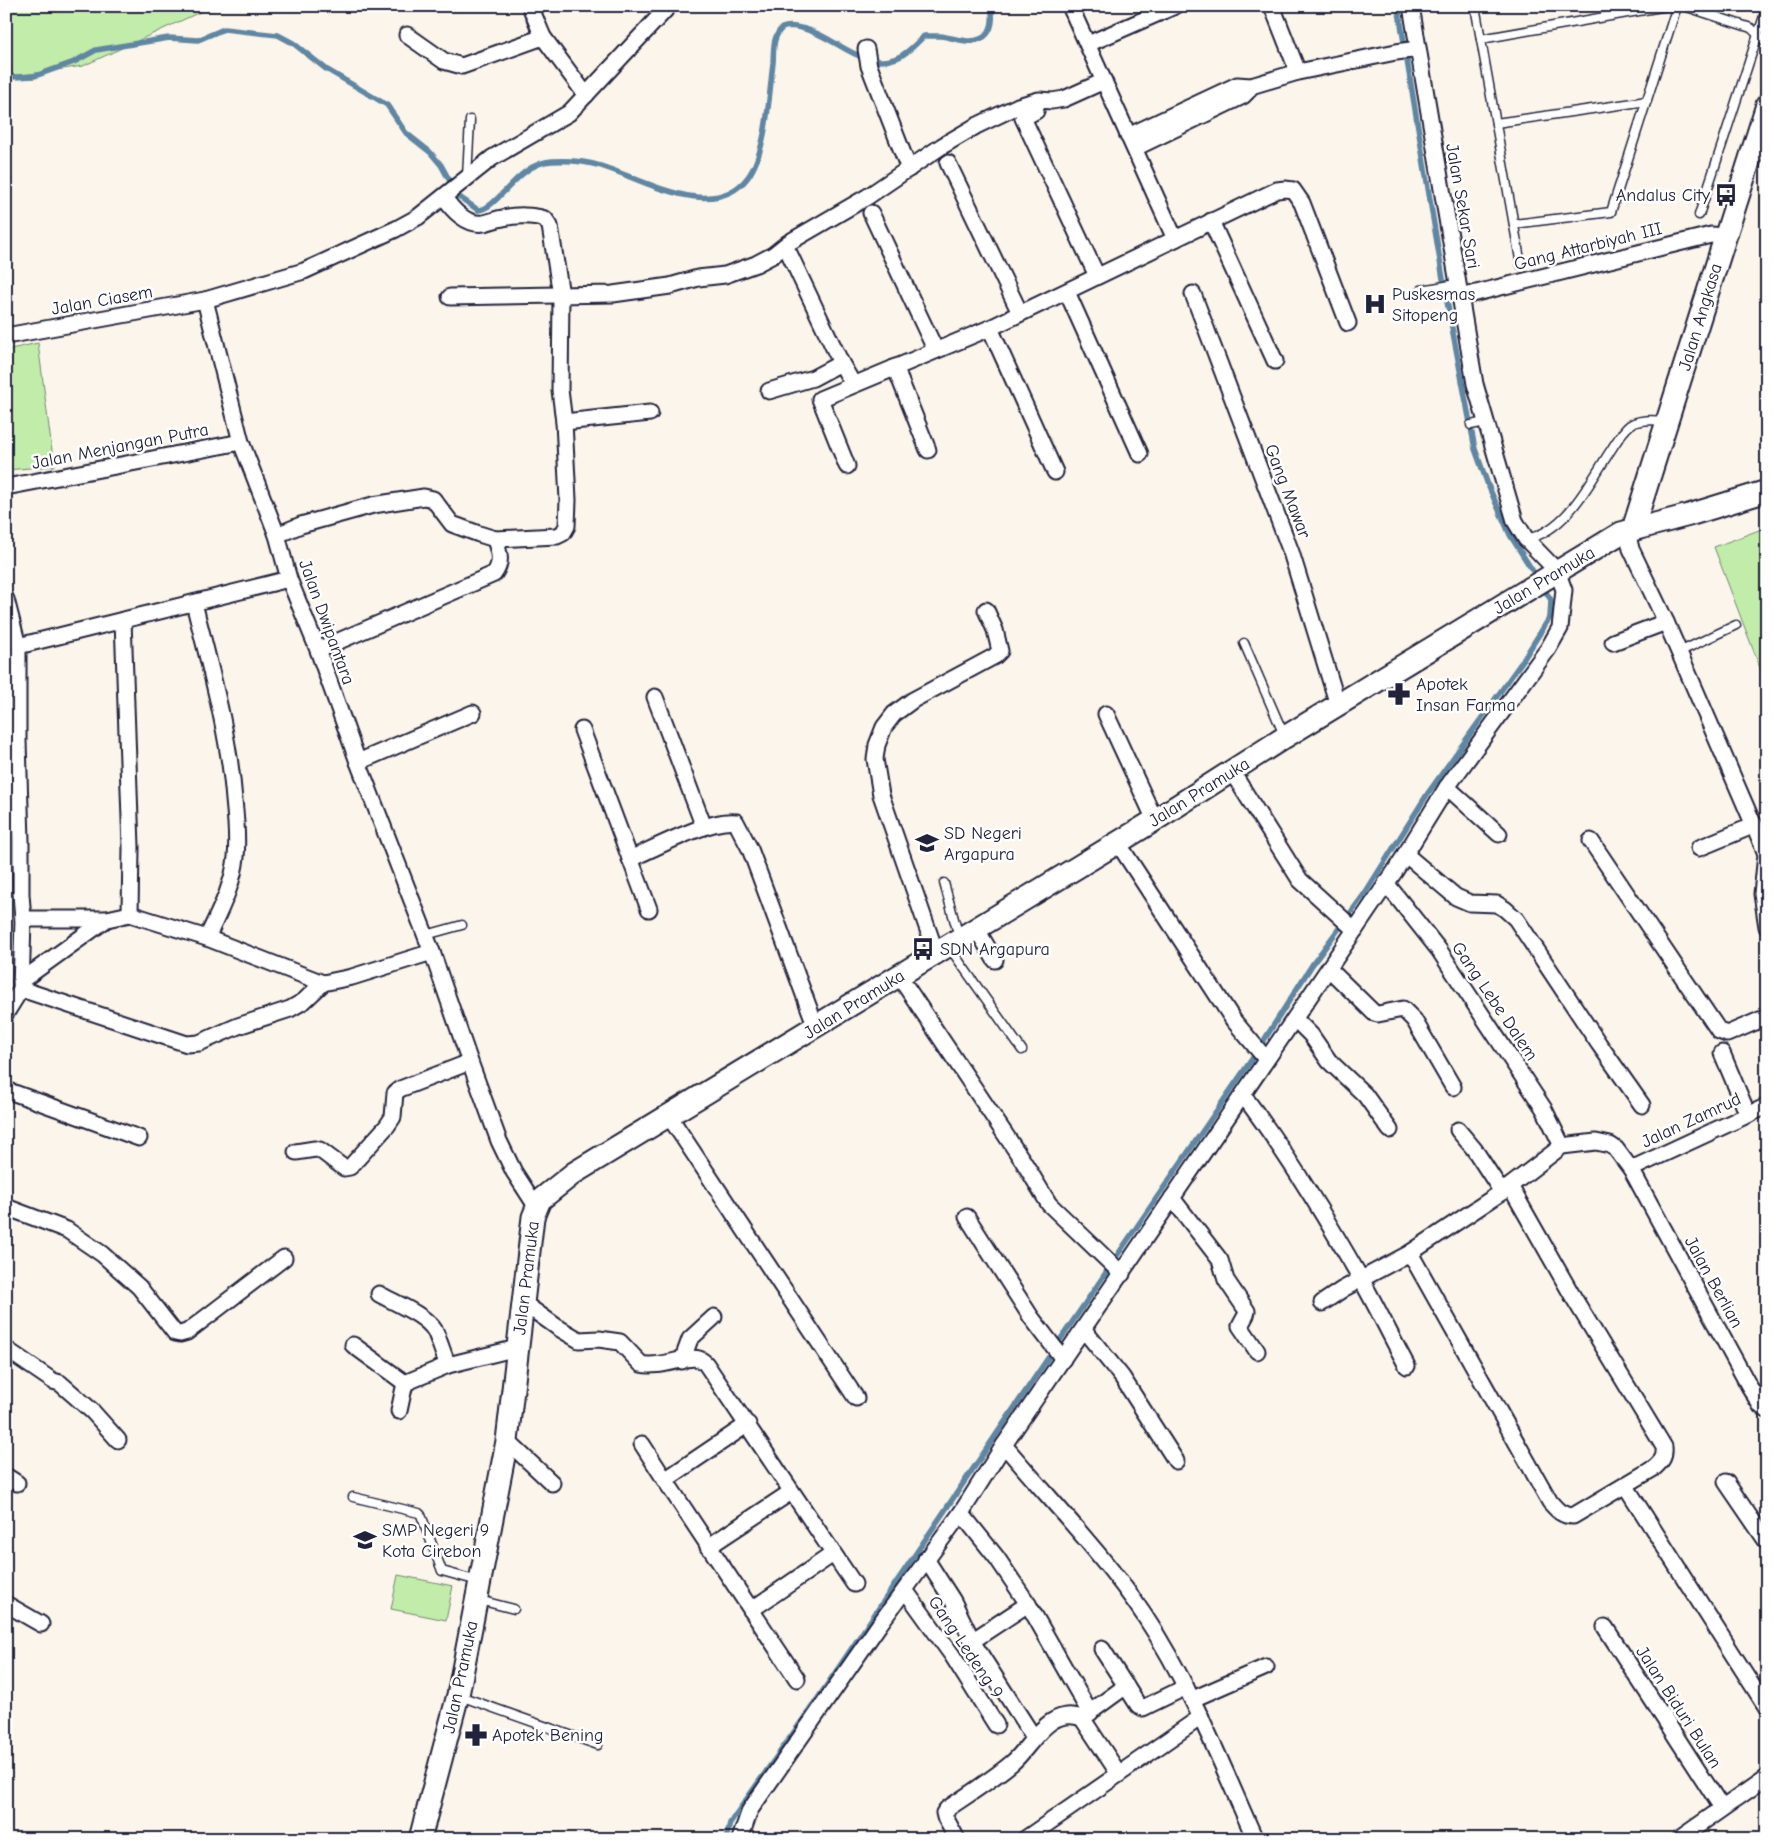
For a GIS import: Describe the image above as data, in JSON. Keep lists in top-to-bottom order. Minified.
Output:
{"streets":{"street":["Jalan Sekar Sari","Gang Attarbiyah III","Jalan Ciasem","Jalan Angkasa","Jalan Menjangan Putra","Gang Mawar","Jalan Pramuka","Jalan Dwipantara","Gang Lebe Dalem","Jalan Zamrud","Jalan Berlian","Gang Ledeng 9","Jalan Biduri Bulan"]},"crossings":[["Jalan Sekar Sari","Gang Attarbiyah III"],["Jalan Sekar Sari","Jalan Pramuka"],["Gang Attarbiyah III","Jalan Angkasa"],["Jalan Ciasem","Jalan Dwipantara"],["Jalan Angkasa","Jalan Pramuka"],["Jalan Menjangan Putra","Jalan Dwipantara"],["Gang Mawar","Jalan Pramuka"],["Jalan Pramuka","Jalan Dwipantara"],["Gang Lebe Dalem","Jalan Berlian"],["Jalan Zamrud","Jalan Berlian"]],"places":{"bus stop":["Andalus City","SDN Argapura"],"hospital":["Puskesmas Sitopeng"],"pharmacy":["Apotek Insan Farma","Apotek Bening"],"school or university":["SD Negeri Argapura","SMP Negeri 9 Kota Cirebon"]}}
